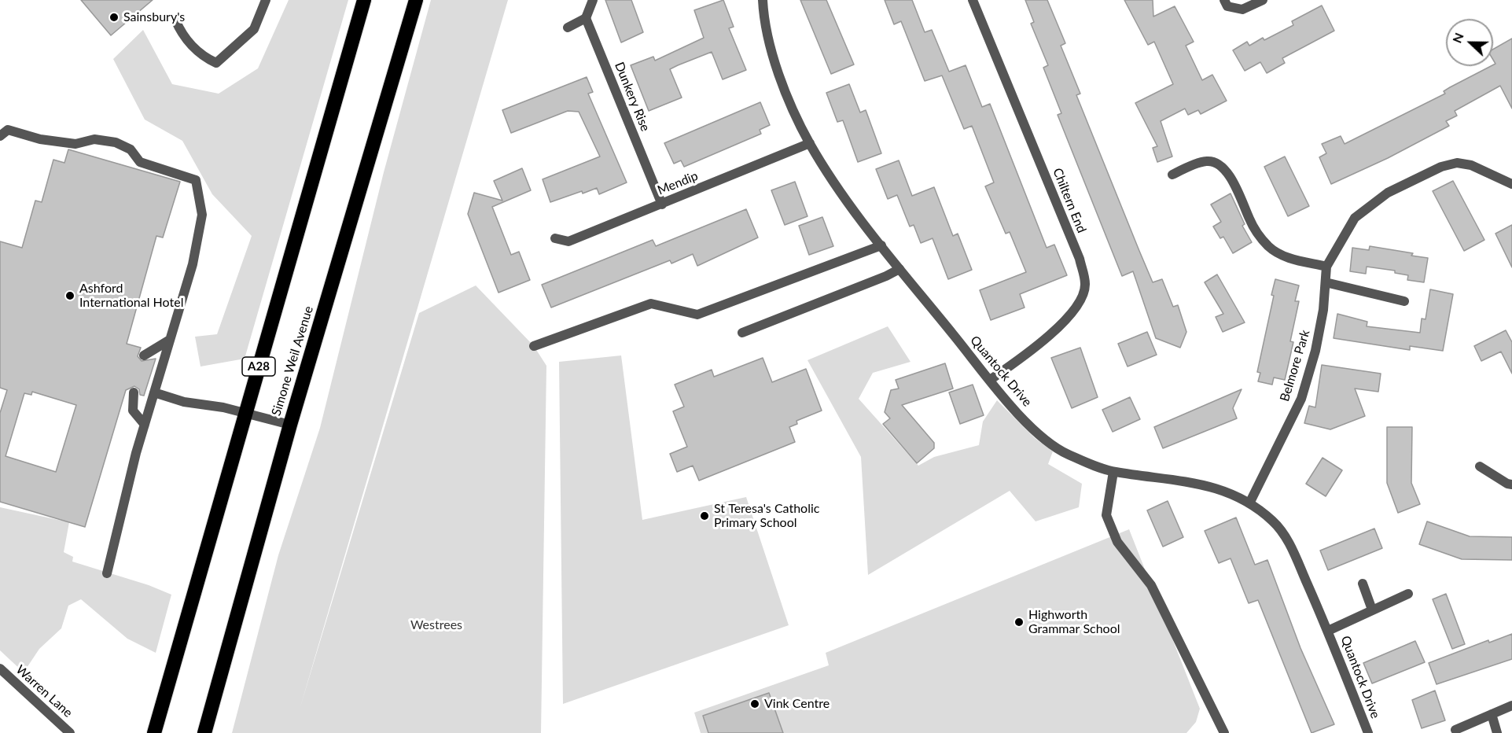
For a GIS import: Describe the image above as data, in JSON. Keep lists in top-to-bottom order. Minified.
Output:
{"streets":{"highway":["Simone Weil Avenue","A28"],"street":["Dunkery Rise","Mendip","Chiltern End","Belmore Park","Quantock Drive","Warren Lane"]},"crossings":[["Dunkery Rise","Mendip"],["Mendip","Quantock Drive"],["Chiltern End","Quantock Drive"],["Belmore Park","Quantock Drive"]],"parks":["Westrees"],"places":["Sainsbury's","Ashford International Hotel","St Teresa's Catholic Primary School","Highworth Grammar School","Vink Centre"],"north":"left"}
